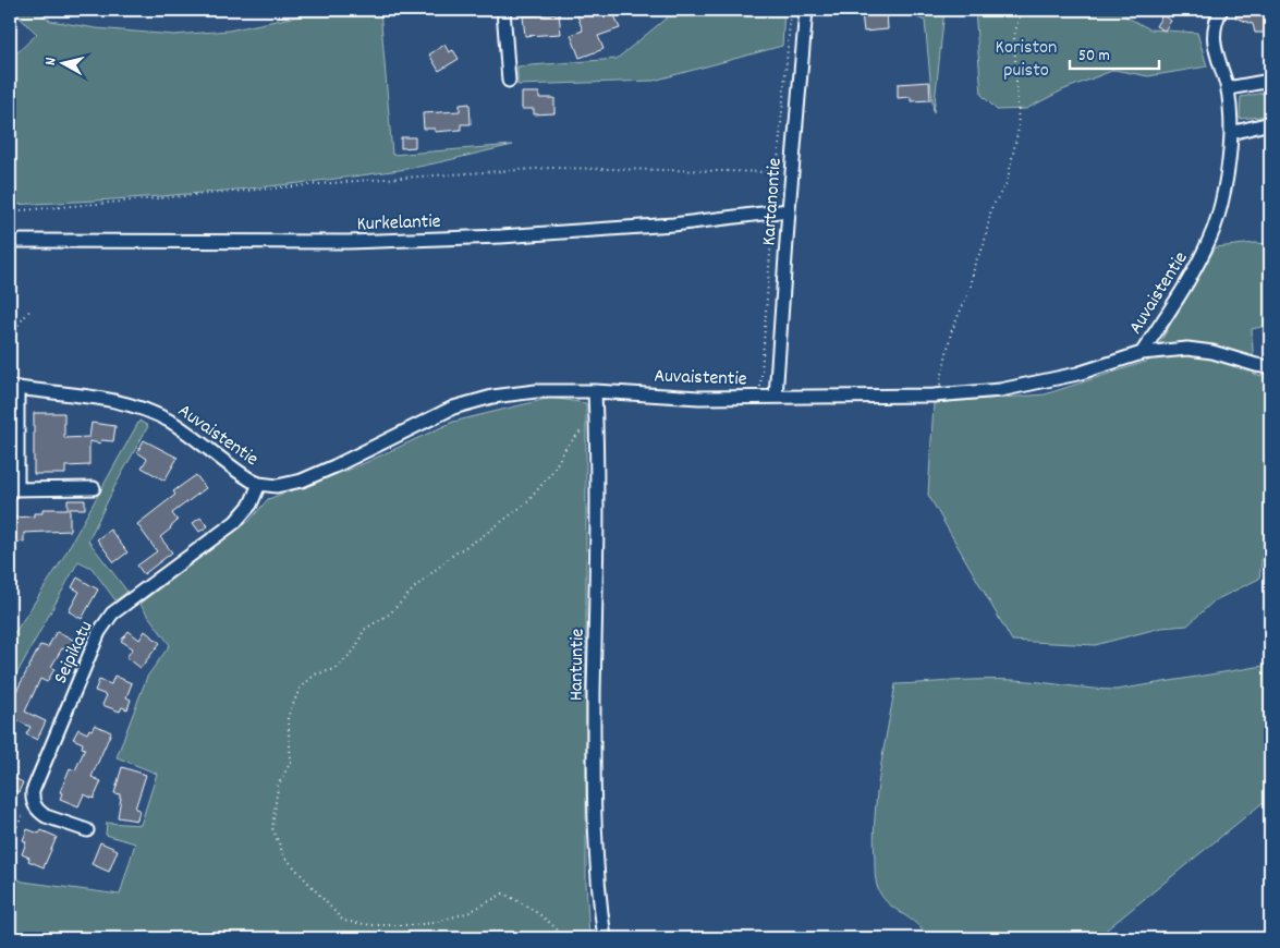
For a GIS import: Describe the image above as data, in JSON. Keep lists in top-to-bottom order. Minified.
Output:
{"streets":{"street":["Kartanontie","Kurkelantie","Auvaistentie","Seipikatu","Hantuntie"]},"crossings":[["Kartanontie","Kurkelantie"],["Kartanontie","Auvaistentie"],["Auvaistentie","Seipikatu"],["Auvaistentie","Hantuntie"]],"parks":["Koriston puisto"],"scale_bar":"50 m","north":"left"}
